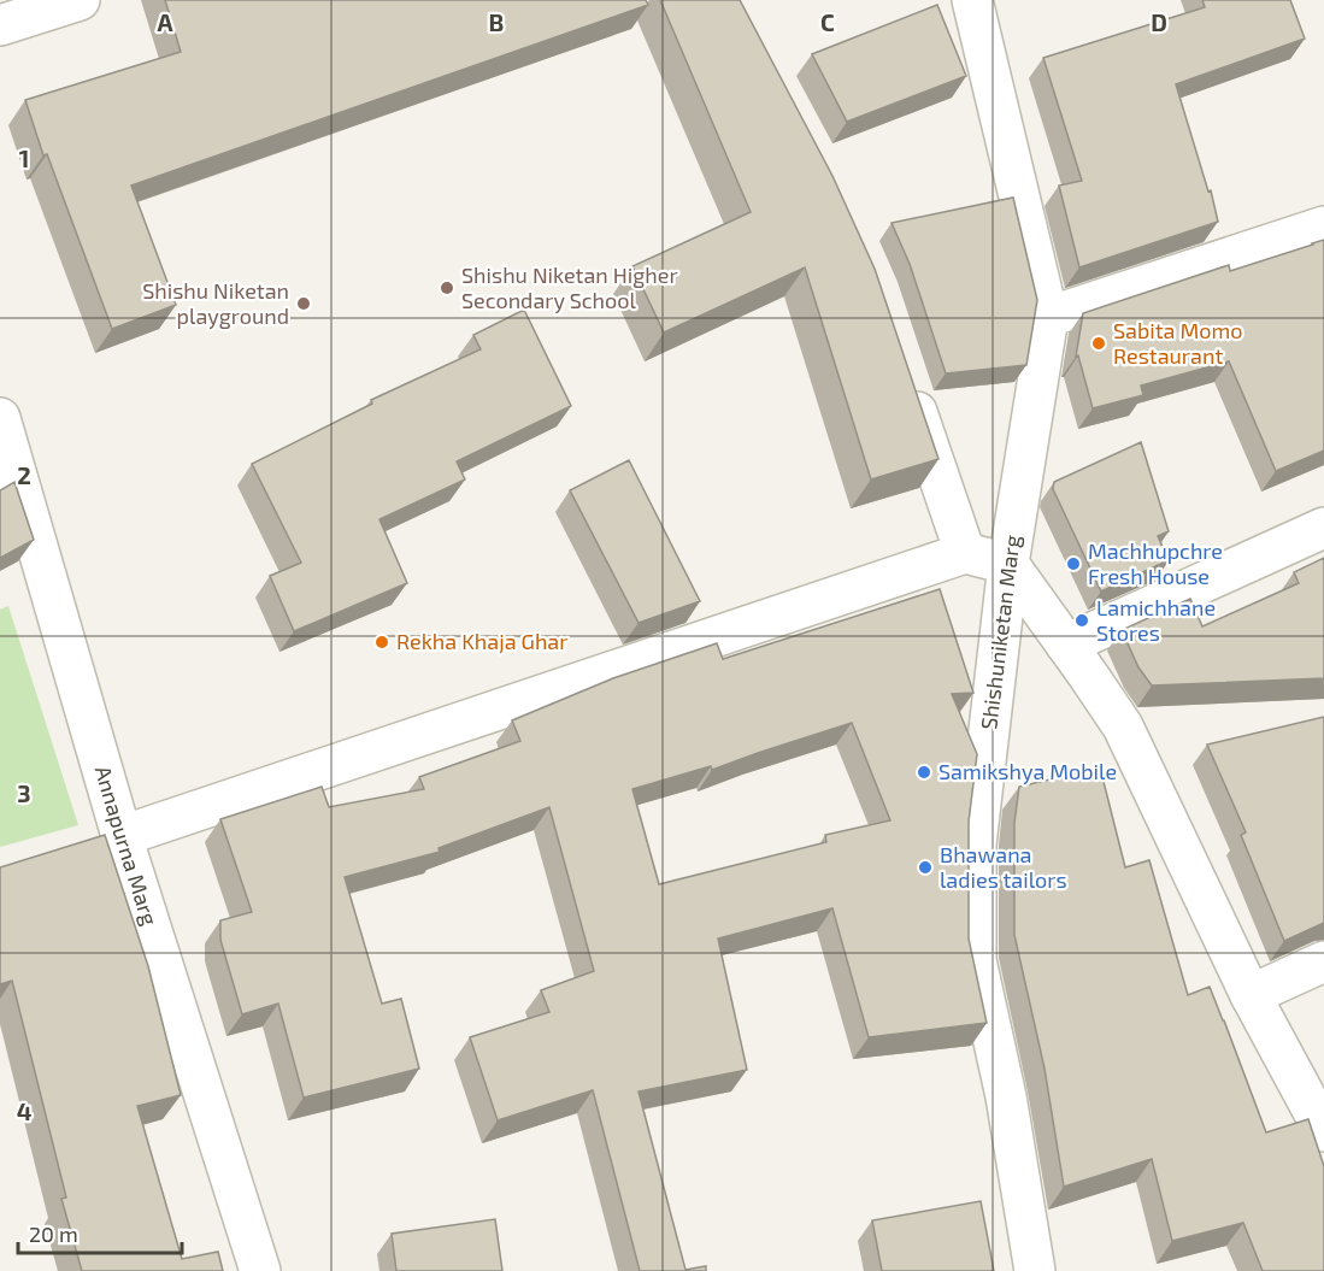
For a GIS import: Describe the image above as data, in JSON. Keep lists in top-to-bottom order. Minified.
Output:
{"streets":{"street":["Shishuniketan Marg","Annapurna Marg"]},"places":["Shishu Niketan Higher Secondary School","Shishu Niketan playground","Sabita Momo Restaurant","Machhupchre Fresh House","Lamichhane Stores","Rekha Khaja Ghar","Samikshya Mobile","Bhawana ladies tailors"],"scale_bar":"20 m","grid":{"columns":["A","B","C","D"],"rows":["1","2","3","4"]}}
